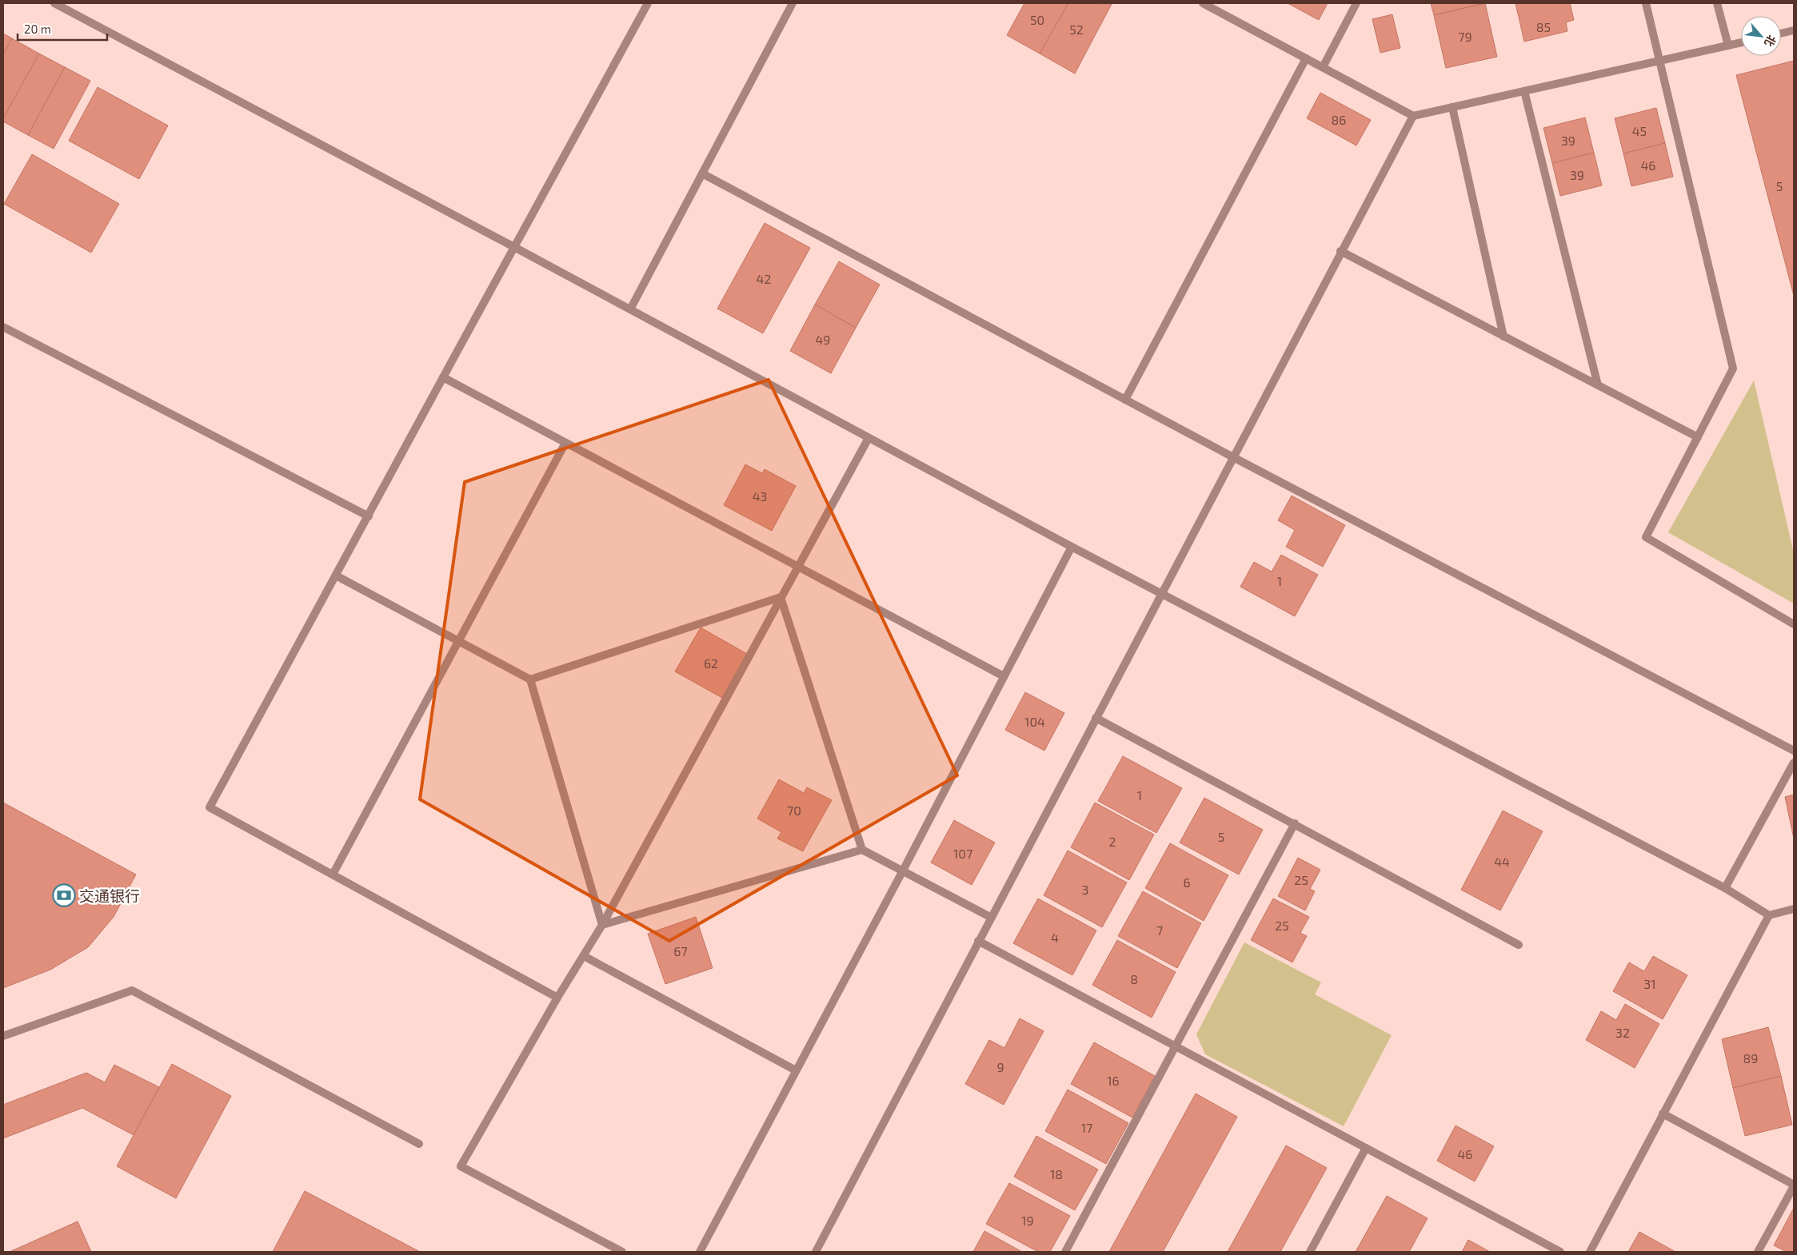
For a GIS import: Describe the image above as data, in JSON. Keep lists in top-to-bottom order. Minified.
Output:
{"places":{"bank":["交通银行"]},"house_numbers":["50","85","52","79","86","45","39","46","39","5","42","49","43","1","62","104","1","70","5","2","107","44","25","6","3","25","7","4","67","8","31","32","89","9","16","17","46","18","19"],"scale_bar":"20 m","north":"bottom right"}
